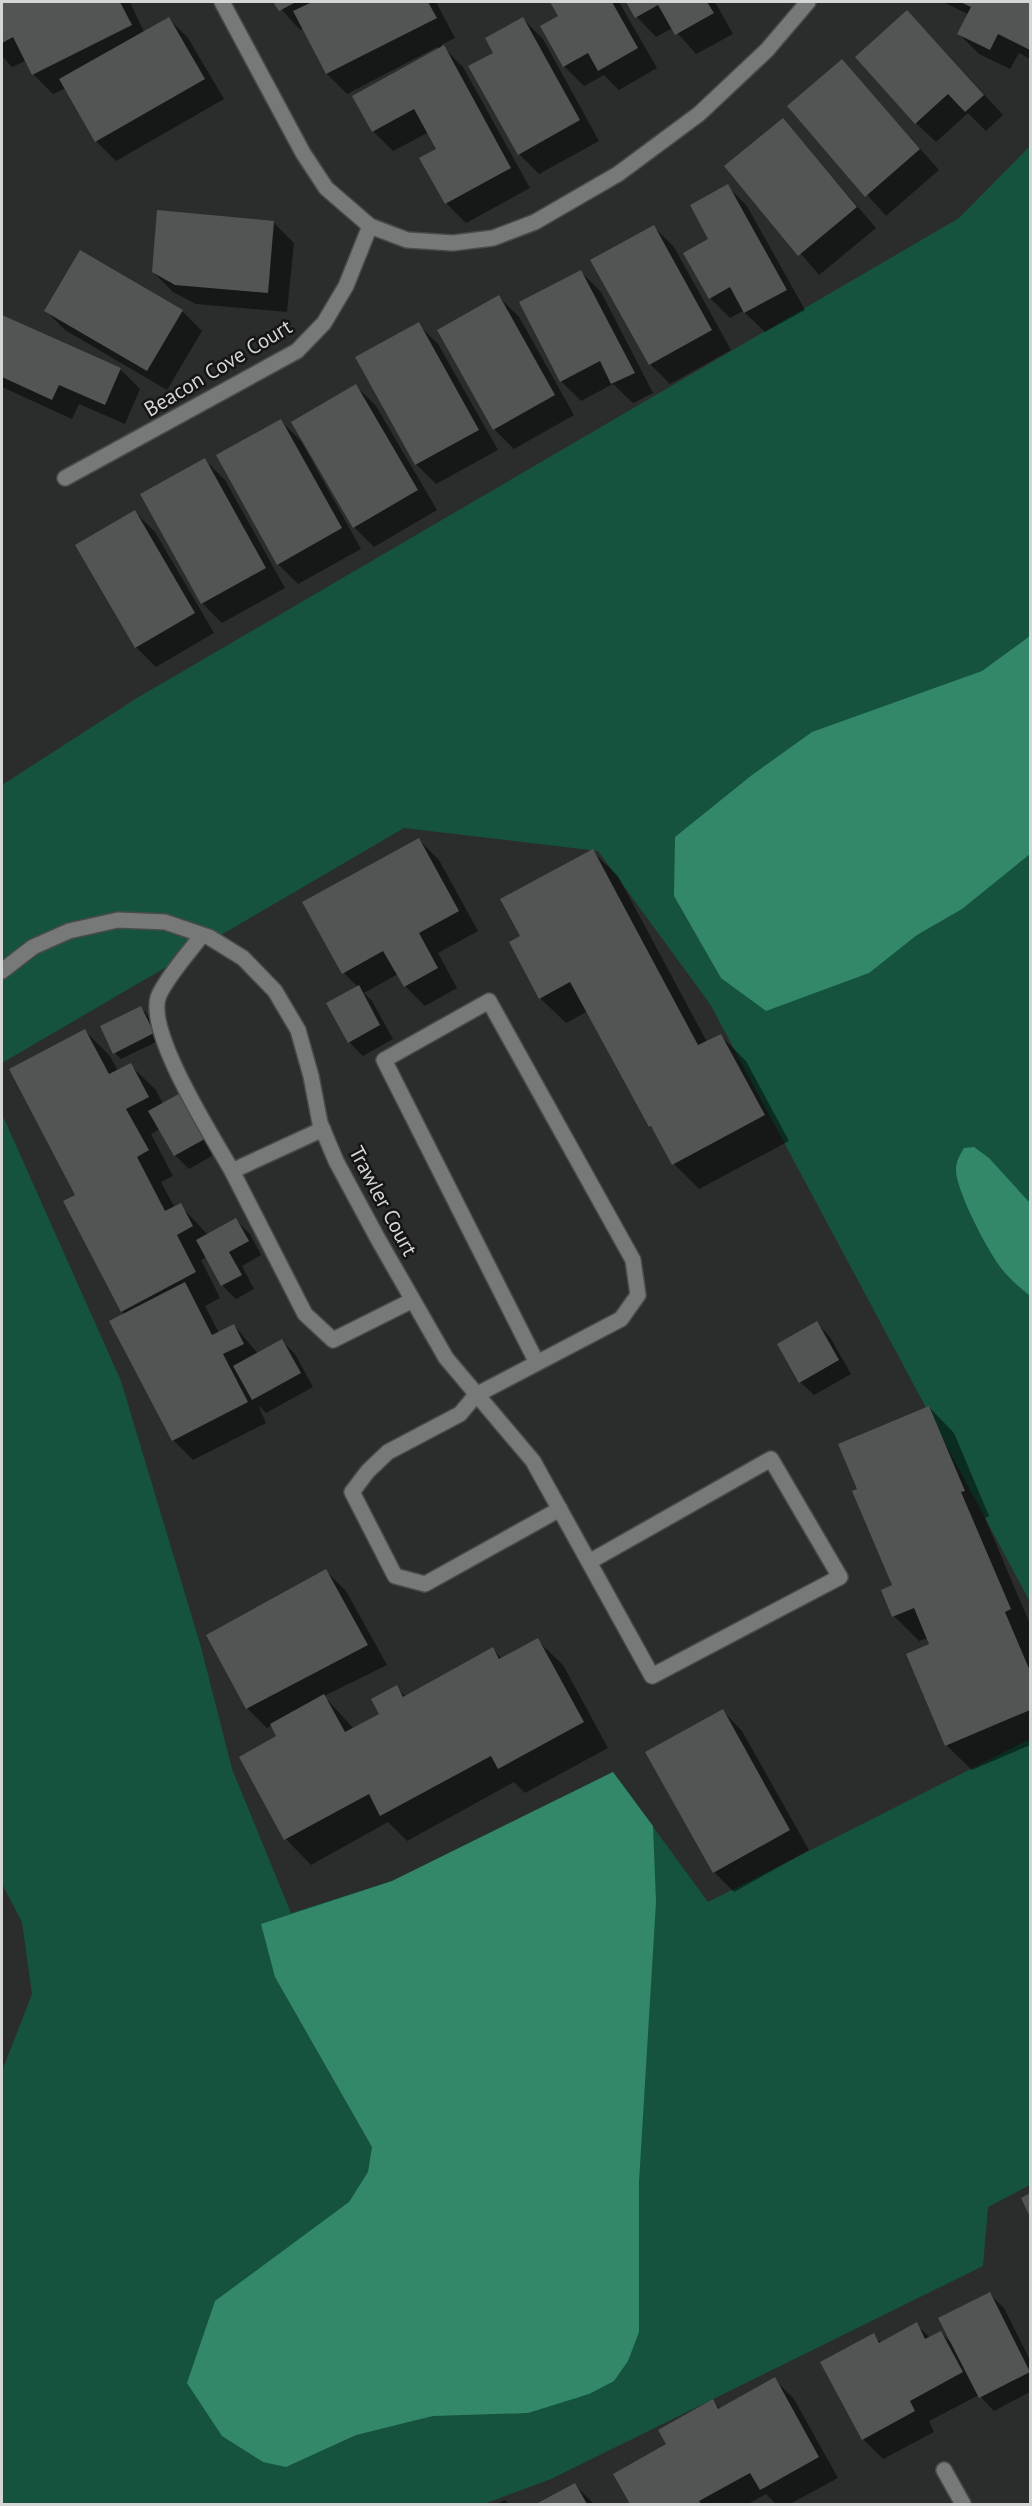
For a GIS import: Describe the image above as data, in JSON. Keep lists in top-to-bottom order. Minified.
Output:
{"streets":{"street":["Beacon Cove Court","Trawler Court"]}}
